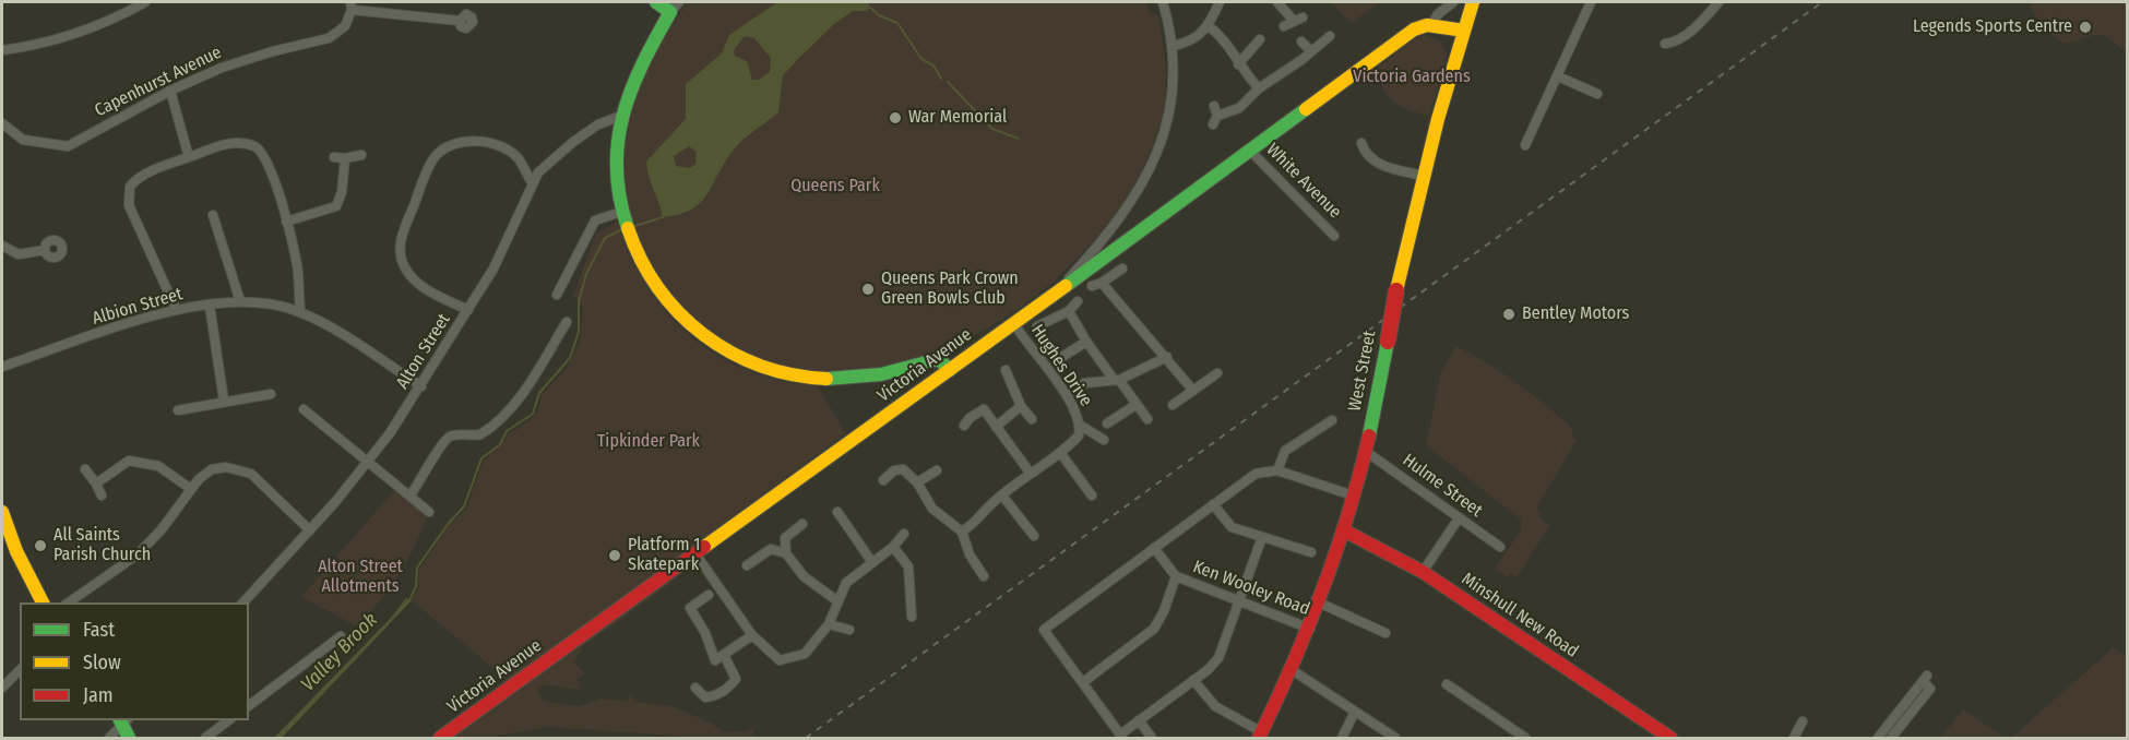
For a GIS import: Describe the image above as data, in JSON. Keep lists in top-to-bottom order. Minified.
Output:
{"streets":{"street":["Capenhurst Avenue","White Avenue","Albion Street","Alton Street","Victoria Avenue","Hughes Drive","West Street","Hulme Street","Ken Wooley Road","Minshull New Road"]},"crossings":[["White Avenue","Victoria Avenue"],["Albion Street","Alton Street"],["Victoria Avenue","Hughes Drive"],["West Street","Hulme Street"],["West Street","Ken Wooley Road"],["West Street","Minshull New Road"]],"water":["Valley Brook"],"parks":["Victoria Gardens","Queens Park","Tipkinder Park","Alton Street Allotments"],"places":["Legends Sports Centre","War Memorial","Queens Park Crown Green Bowls Club","Bentley Motors","All Saints Parish Church","Platform 1 Skatepark"],"legend":["Fast","Slow","Jam"]}
